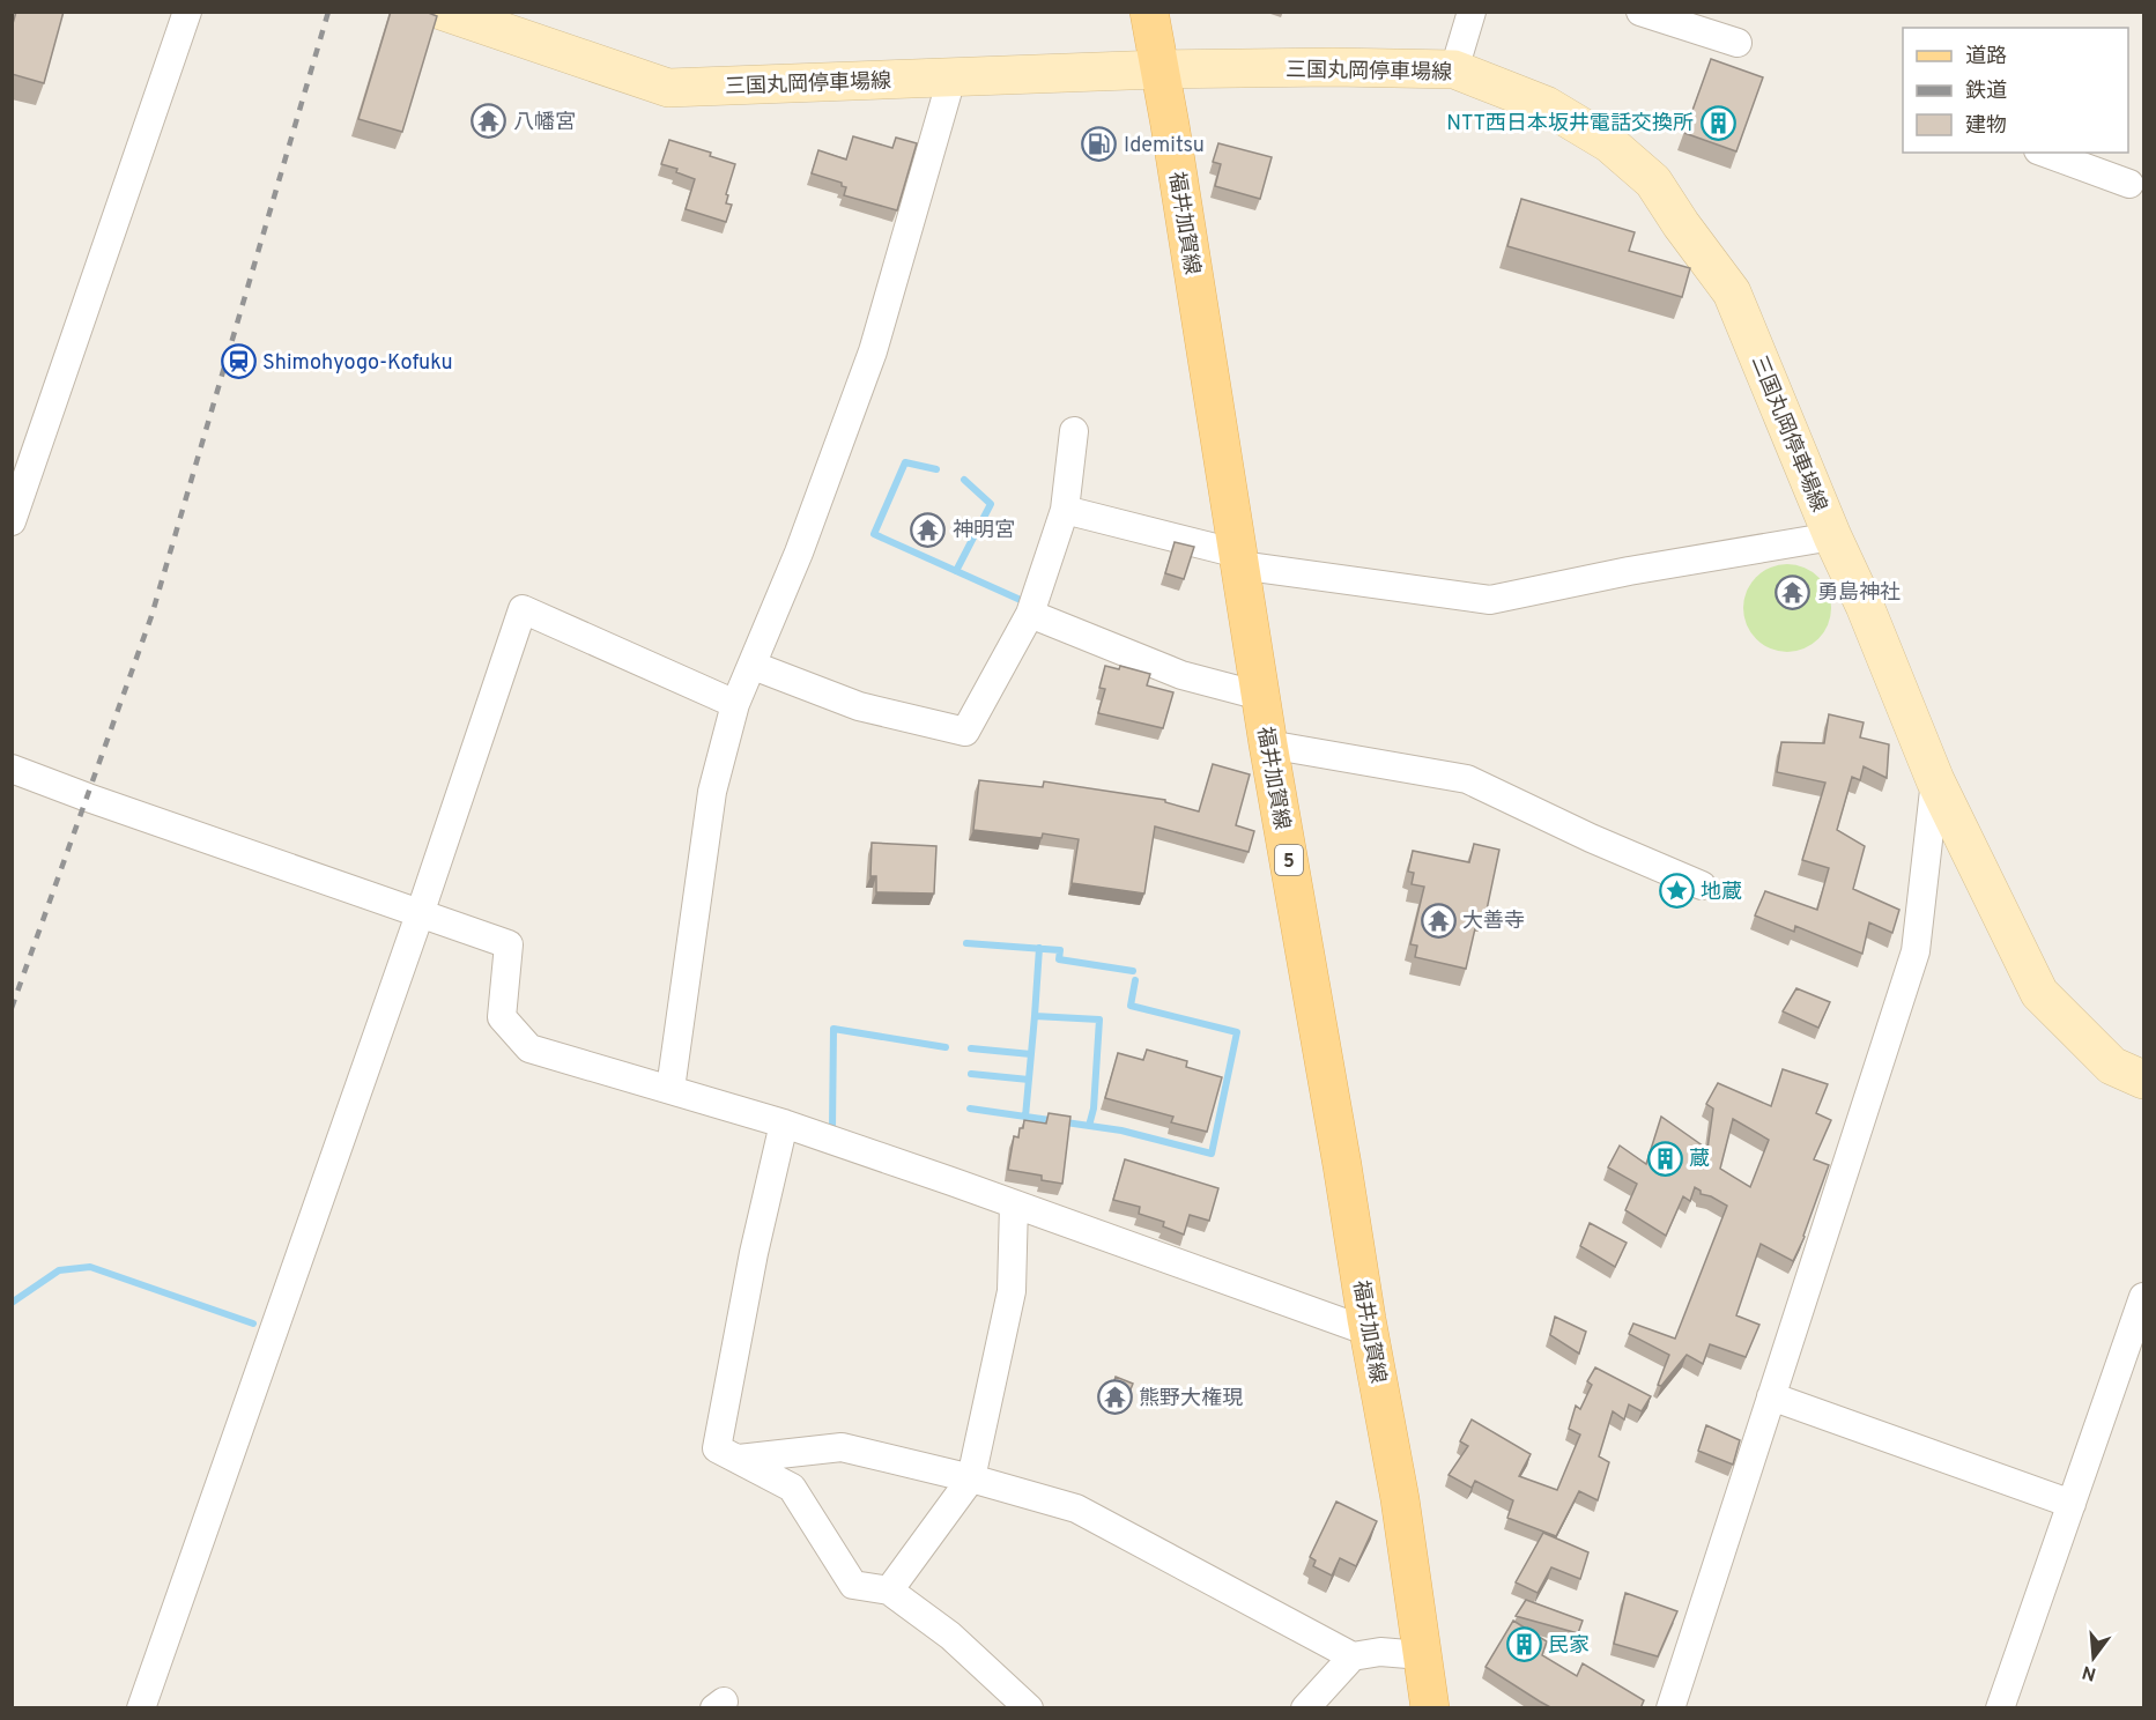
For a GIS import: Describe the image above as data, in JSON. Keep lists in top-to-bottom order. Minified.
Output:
{"streets":{"main road":["三国丸岡停車場線","福井加賀線","5"]},"crossings":[["三国丸岡停車場線","福井加賀線"]],"places":{"temple":["八幡宮","神明宮","勇島神社","大善寺","熊野大権現"],"building":["NTT西日本坂井電話交換所","蔵","民家"],"fuel station":["Idemitsu"],"station":["Shimohyogo-Kofuku"],"place":["地蔵"]},"legend":["道路","鉄道","建物"],"north":"bottom"}
